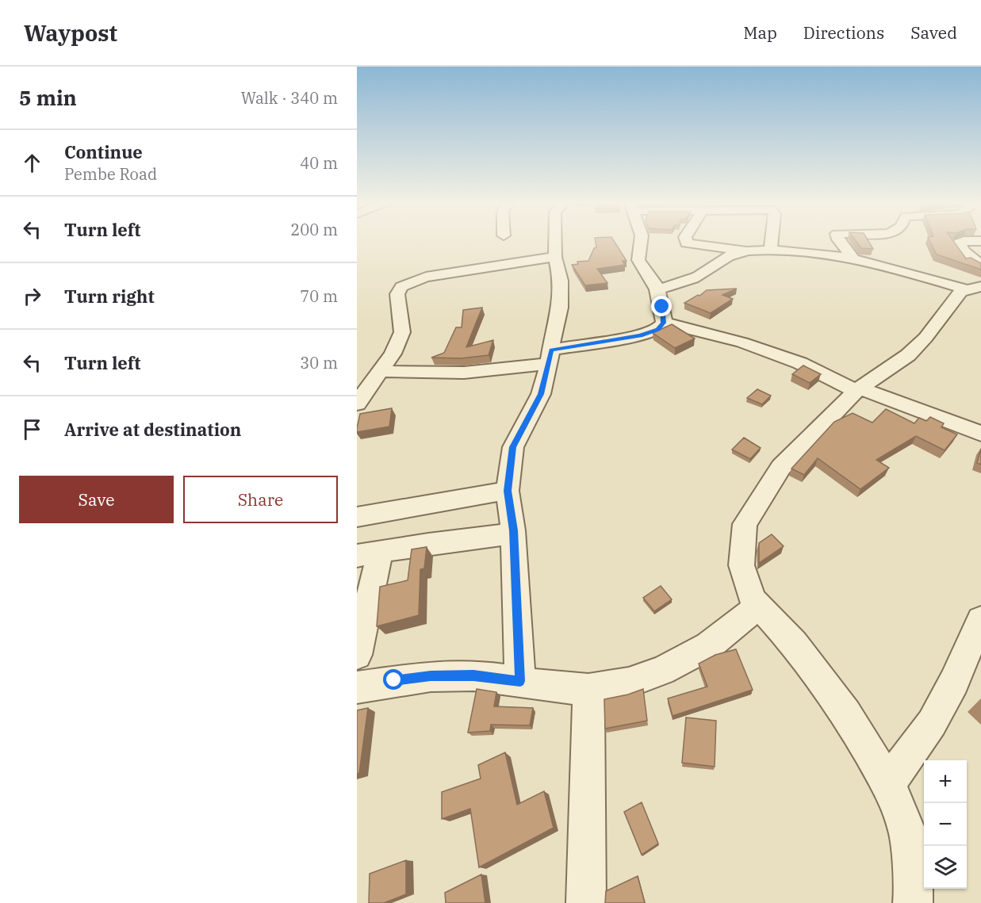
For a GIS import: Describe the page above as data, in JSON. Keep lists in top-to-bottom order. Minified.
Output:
{"page":{"header":"Waypost","nav":["Map","Directions","Saved"],"heading":["5 min","Walk · 340 m"],"list":[["Continue","Pembe Road","40 m"],["Turn left","200 m"],["Turn right","70 m"],["Turn left","30 m"],"Arrive at destination"],"buttons":["Save","Share"],"map_buttons":["+","−"]}}
